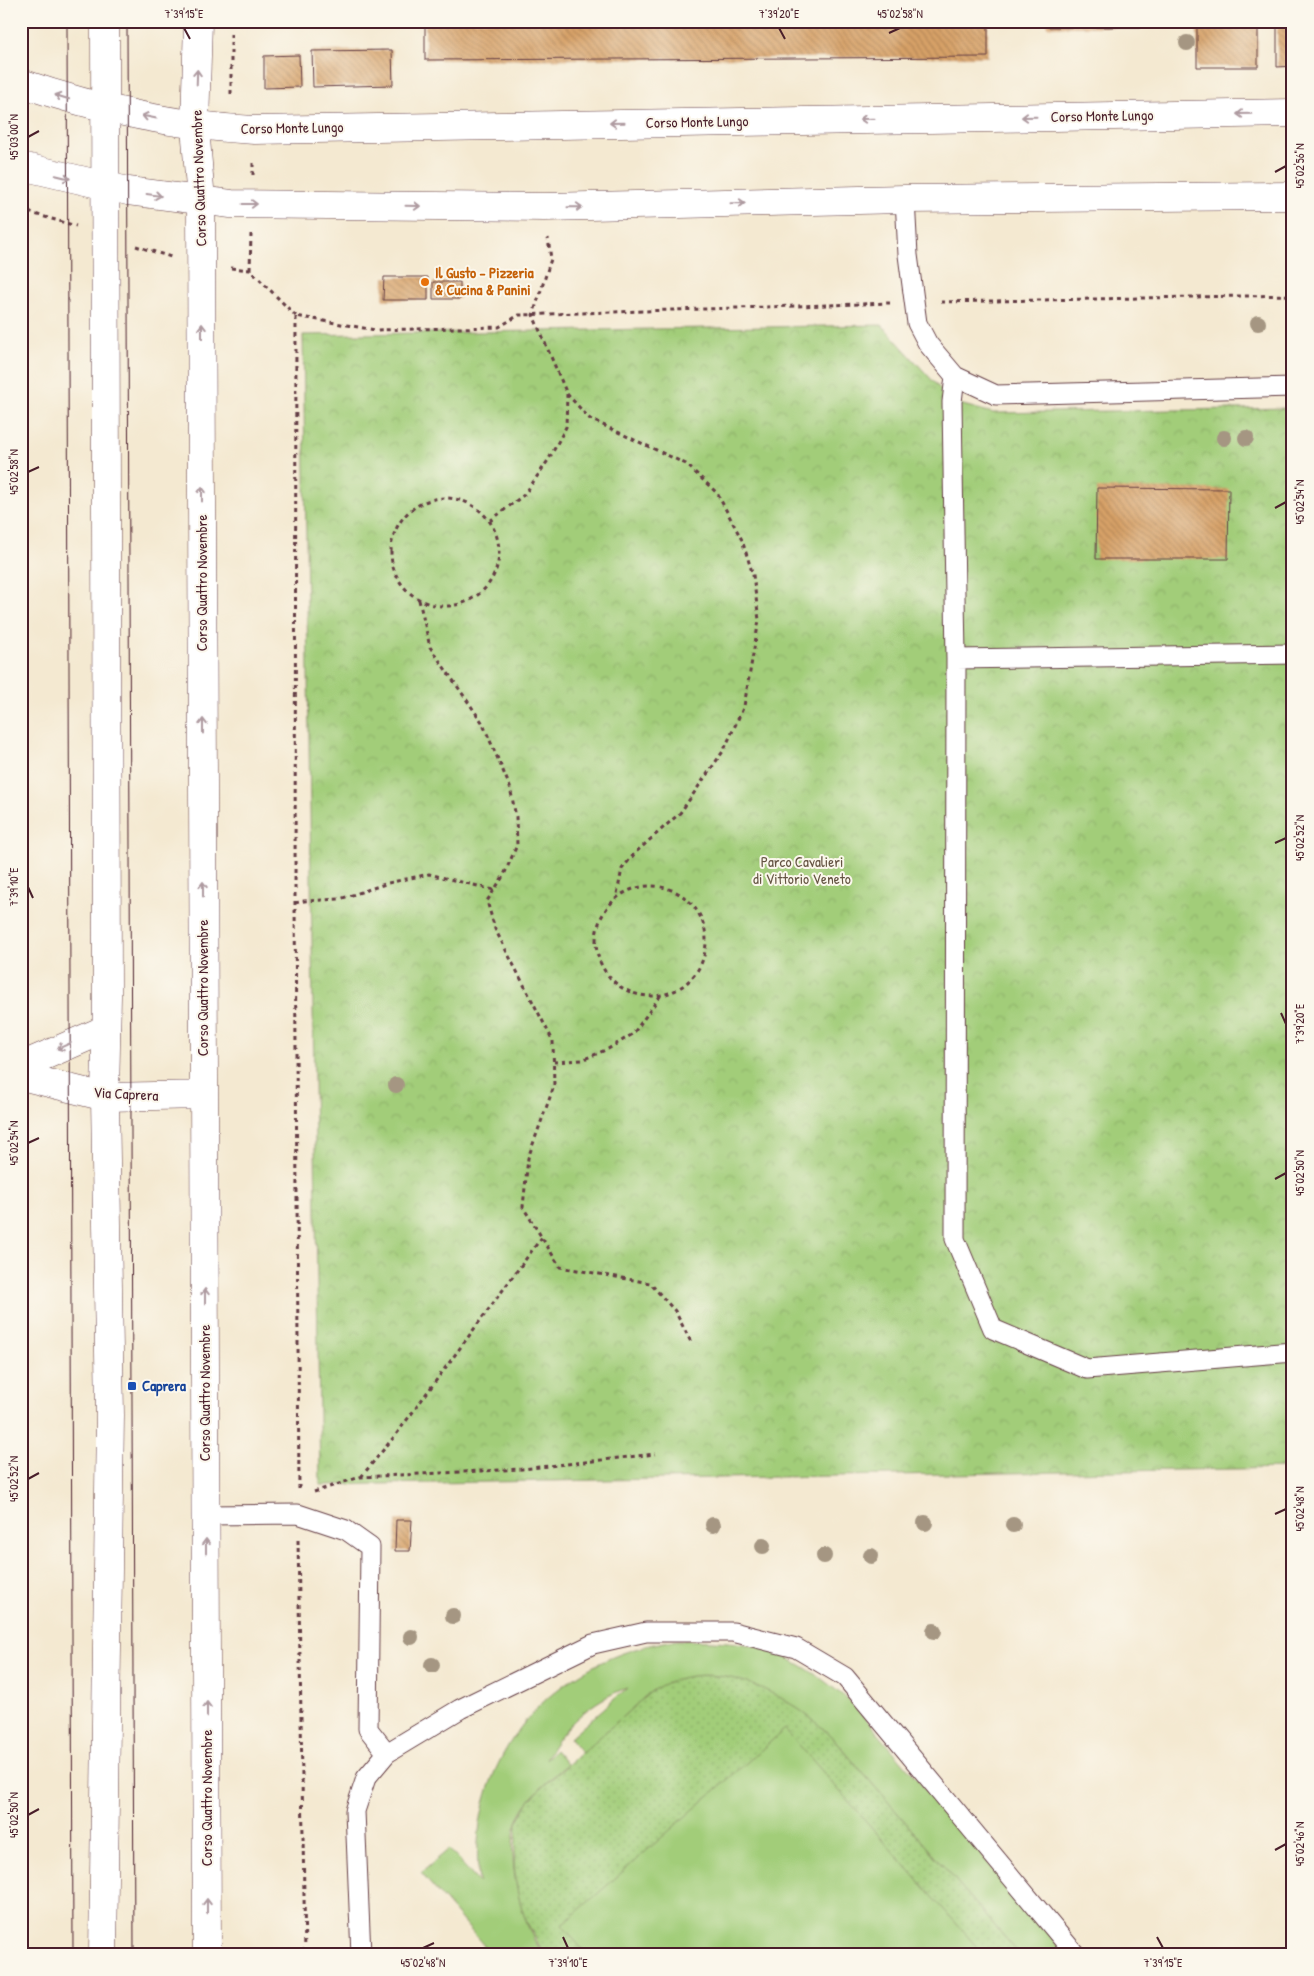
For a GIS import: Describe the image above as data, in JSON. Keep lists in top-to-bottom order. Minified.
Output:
{"streets":{"main road":["Corso Monte Lungo","Corso Quattro Novembre","Via Caprera"]},"crossings":[["Corso Monte Lungo","Corso Quattro Novembre"],["Corso Quattro Novembre","Via Caprera"]],"parks":["Parco Cavalieri di Vittorio Veneto"],"places":{"other":["Il Gusto - Pizzeria & Cucina & Panini"],"transit":["Caprera"]},"coordinates":["7°39'15\"E","7°39'20\"E","45°02'58\"N","45°03'00\"N","45°02'56\"N","45°02'54\"N","45°02'52\"N","7°39'10\"E","45°02'50\"N","45°02'48\"N","45°02'46\"N"]}
